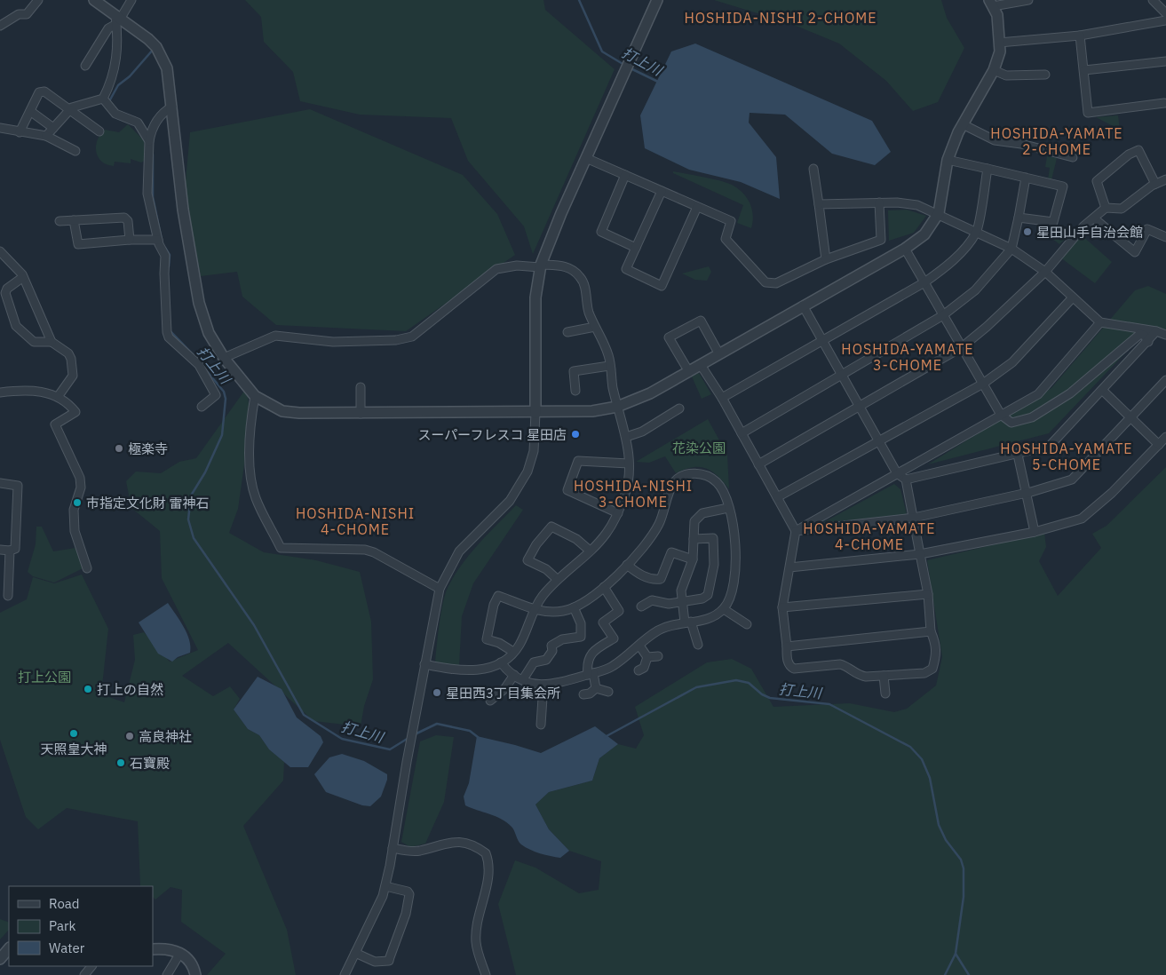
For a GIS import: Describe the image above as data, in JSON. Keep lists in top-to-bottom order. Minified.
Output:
{"districts":["HOSHIDA-NISHI 2-CHOME","HOSHIDA-YAMATE 2-CHOME","HOSHIDA-YAMATE 3-CHOME","HOSHIDA-YAMATE 5-CHOME","HOSHIDA-NISHI 3-CHOME","HOSHIDA-NISHI 4-CHOME","HOSHIDA-YAMATE 4-CHOME"],"water":["打上川"],"parks":["花染公園","打上公園"],"places":["星田山手自治会館","スーパーフレスコ 星田店","極楽寺","市指定文化財 雷神石","打上の自然","星田西3丁目集会所","天照皇大神","高良神社","石寶殿"],"legend":["Road","Park","Water"]}
